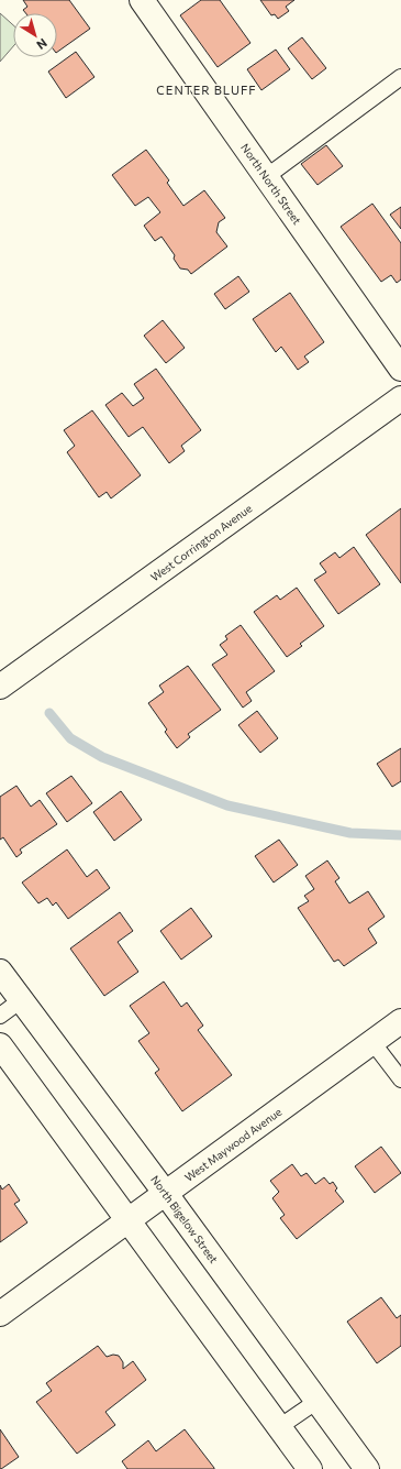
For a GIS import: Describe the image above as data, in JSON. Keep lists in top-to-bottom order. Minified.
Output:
{"streets":{"street":["North North Street","West Corrington Avenue","West Maywood Avenue","North Bigelow Street"]},"crossings":[["West Maywood Avenue","North Bigelow Street"]],"districts":["CENTER BLUFF"],"north":"bottom right"}
